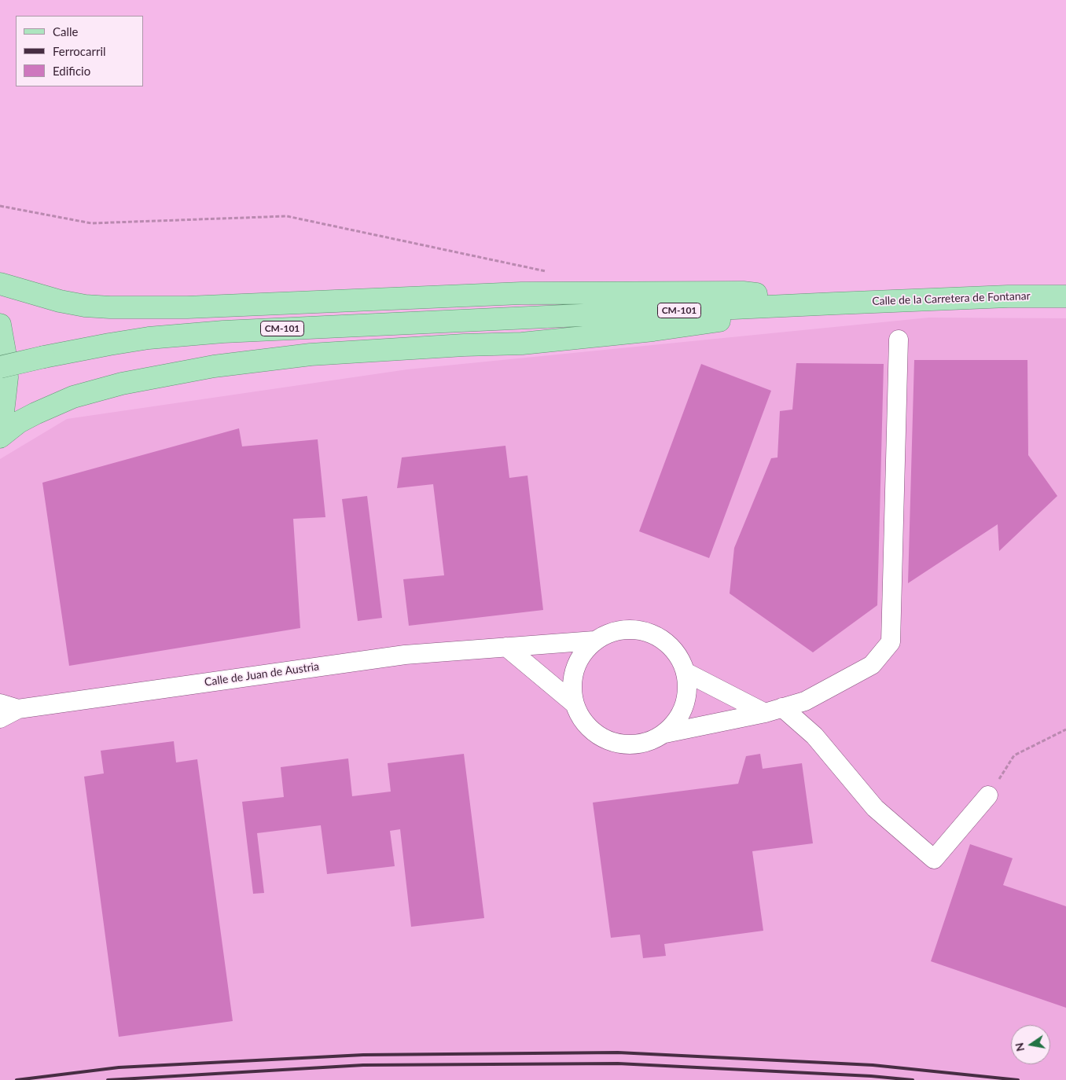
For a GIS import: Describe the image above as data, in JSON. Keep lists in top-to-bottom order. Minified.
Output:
{"streets":{"main road":["Calle de la Carretera de Fontanar","CM-101"],"street":["Calle de Juan de Austria"]},"crossings":[["Calle de la Carretera de Fontanar","CM-101"]],"legend":["Calle","Ferrocarril","Edificio"],"north":"left"}
